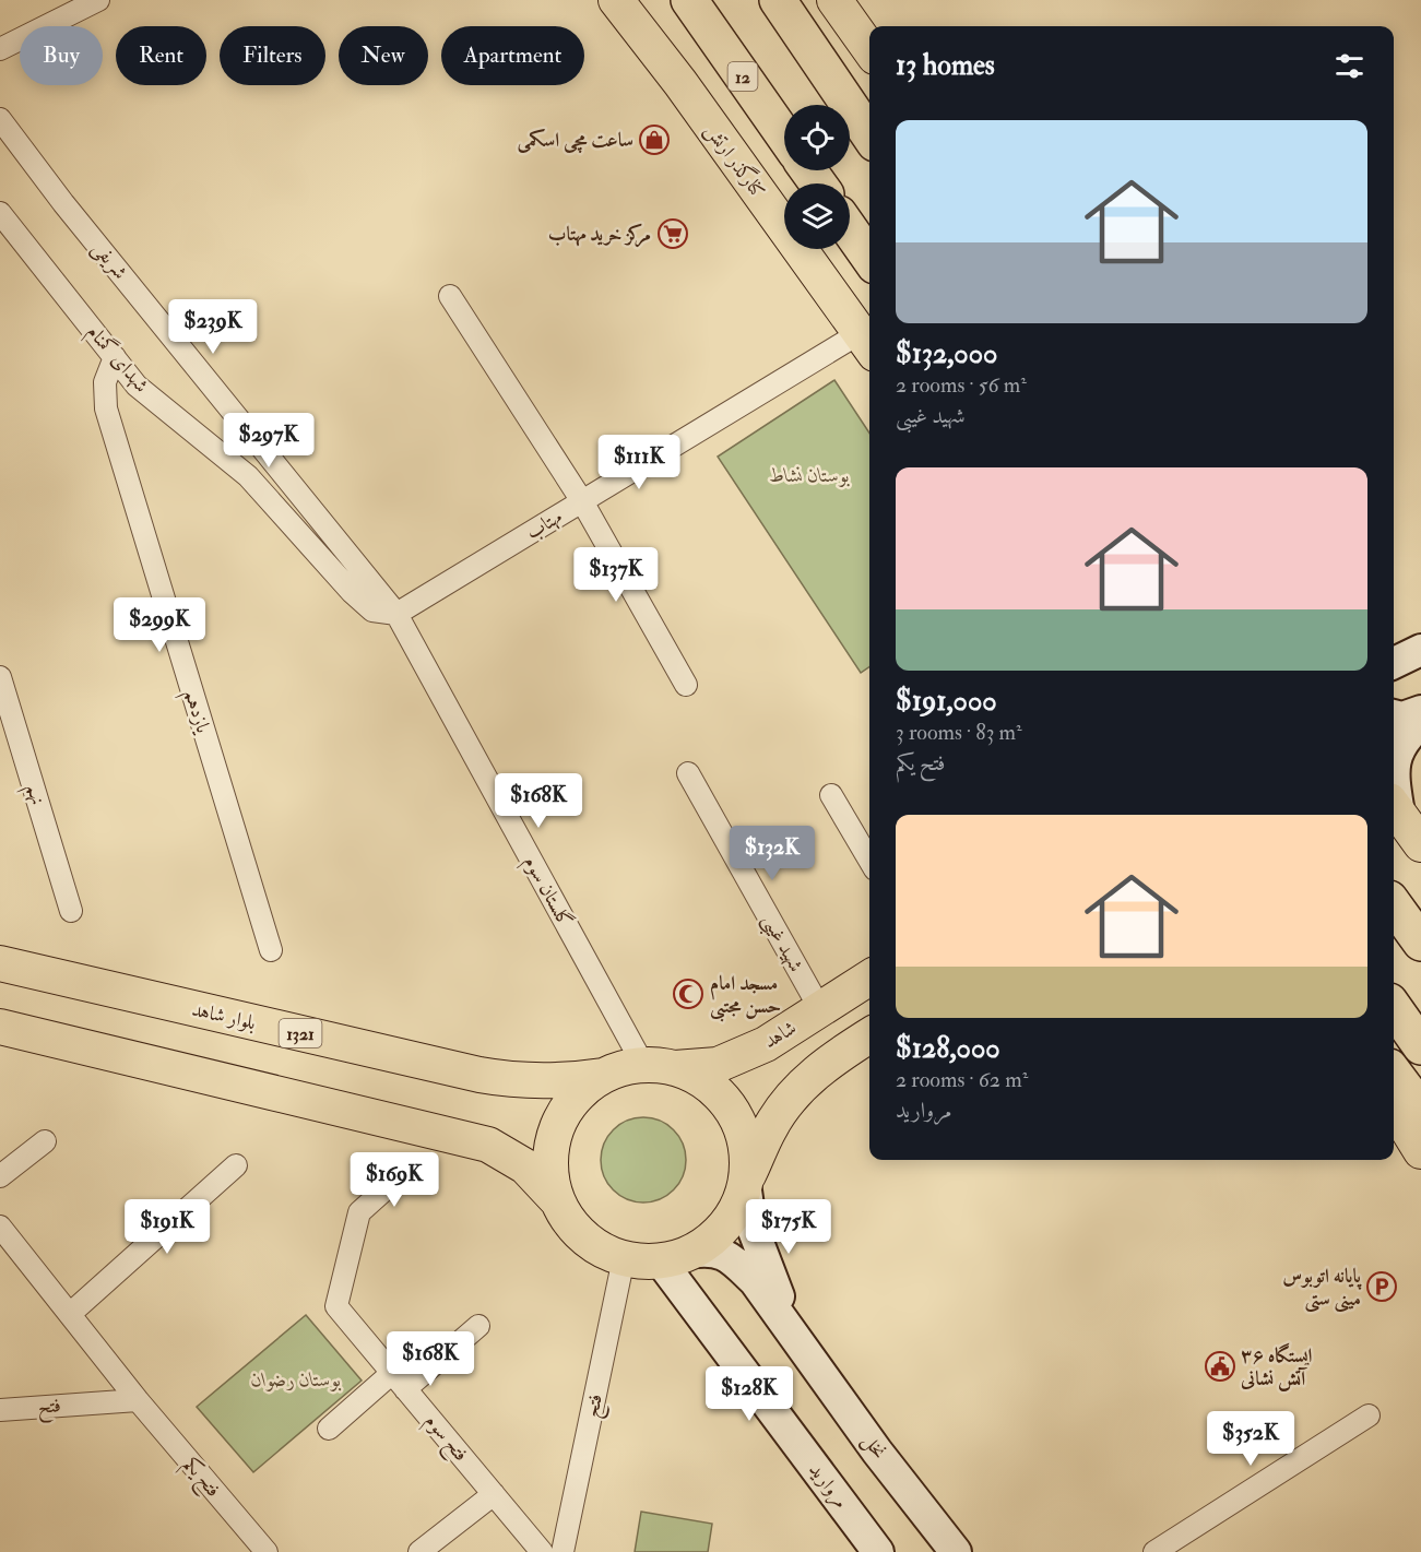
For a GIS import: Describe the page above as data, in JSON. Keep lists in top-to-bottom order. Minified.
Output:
{"streets":{"highway":["12"],"main road":["کنارگذر ارتش","بلوار شاهد","1321","شاهد","نخل","مروارید"],"street":["شریفی","شهدای گمنام","مهتاب","یازدهم","نهم","گلستان سوم","شهید غیبی","فتح","فتح سوم","فتح یکم"]},"crossings":[["کنارگذر ارتش","مهتاب"],["شریفی","شهدای گمنام"],["شریفی","مهتاب"],["شریفی","گلستان سوم"],["شهدای گمنام","مهتاب"],["شهدای گمنام","یازدهم"],["شهدای گمنام","گلستان سوم"],["مهتاب","گلستان سوم"],["گلستان سوم","بلوار شاهد"],["گلستان سوم","شاهد"],["گلستان سوم","فتح"],["گلستان سوم","مروارید"],["شهید غیبی","شاهد"],["بلوار شاهد","شاهد"],["بلوار شاهد","فتح"],["بلوار شاهد","مروارید"],["شاهد","فتح"],["شاهد","مروارید"],["فتح","فتح یکم"],["فتح","مروارید"]],"parks":["بوستان نشاط","بوستان رضوان"],"places":{"shop":["ساعت مچی اسکمی"],"supermarket":["مرکز خرید مهتاب"],"mosque":["مسجد امام حسن مجتبی"],"parking":["پایانه اتوبوس مینی ستی"],"public building":["ایستگاه ۳۶ آتش نشانی"]},"page":{"chip":["Buy","Rent","Filters","New","Apartment"],"heading":"13 homes","list":[{"name":"$132,000","note":"2 rooms · 56 m² · شهید غیبی"},{"name":"$191,000","note":"3 rooms · 83 m² · فتح یکم"},{"name":"$128,000","note":"2 rooms · 62 m² · مروارید"}],"price":["$239K","$297K","$111K","$137K","$299K","$168K","$132K","$169K","$191K","$175K","$168K","$128K","$352K"]}}
